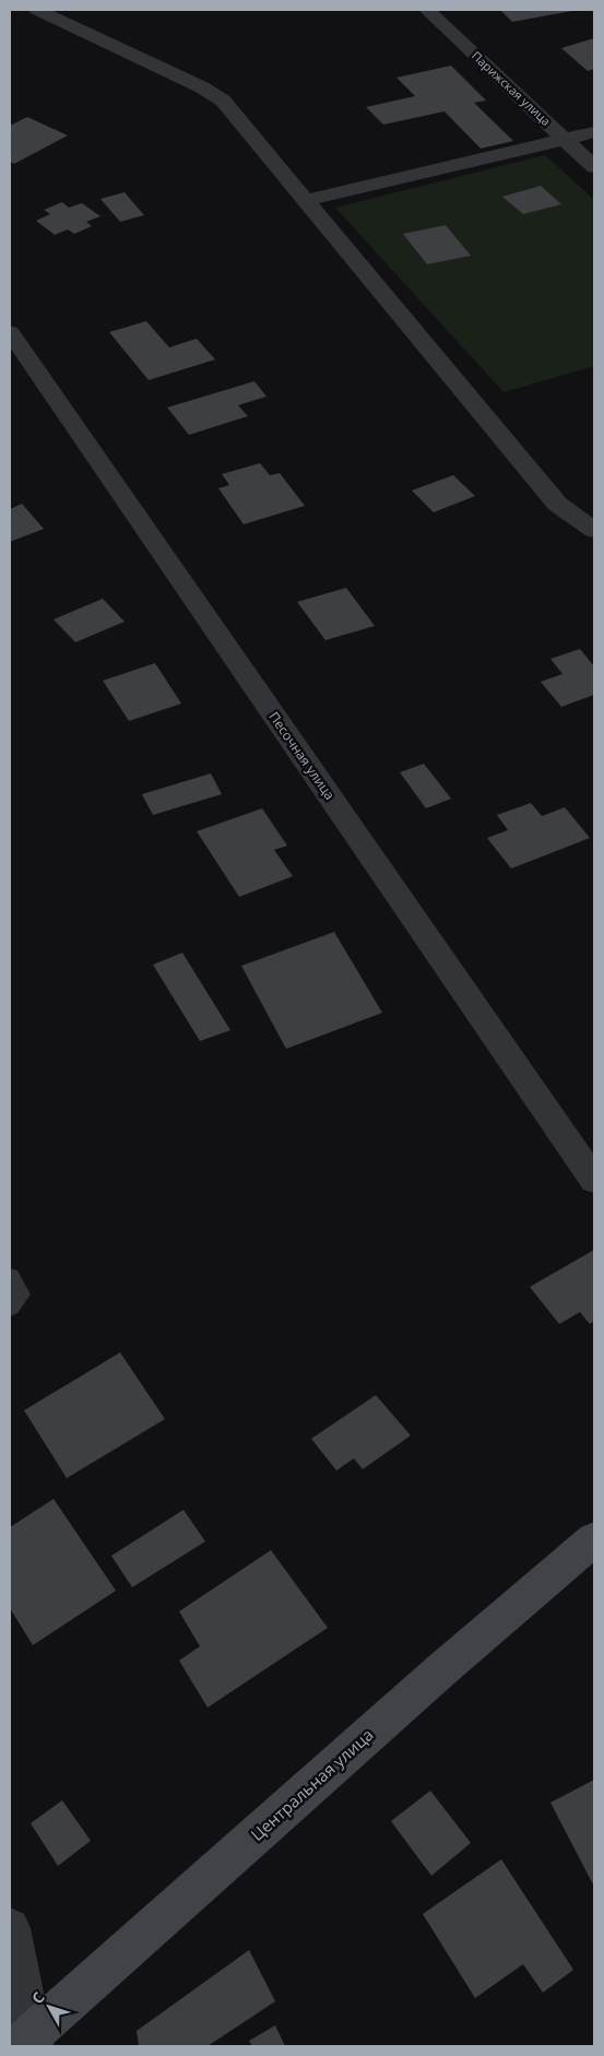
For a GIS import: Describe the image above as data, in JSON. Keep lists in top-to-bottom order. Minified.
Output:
{"streets":{"main road":["Центральная улица"],"street":["Парижская улица","Песочная улица"]},"north":"top left"}
